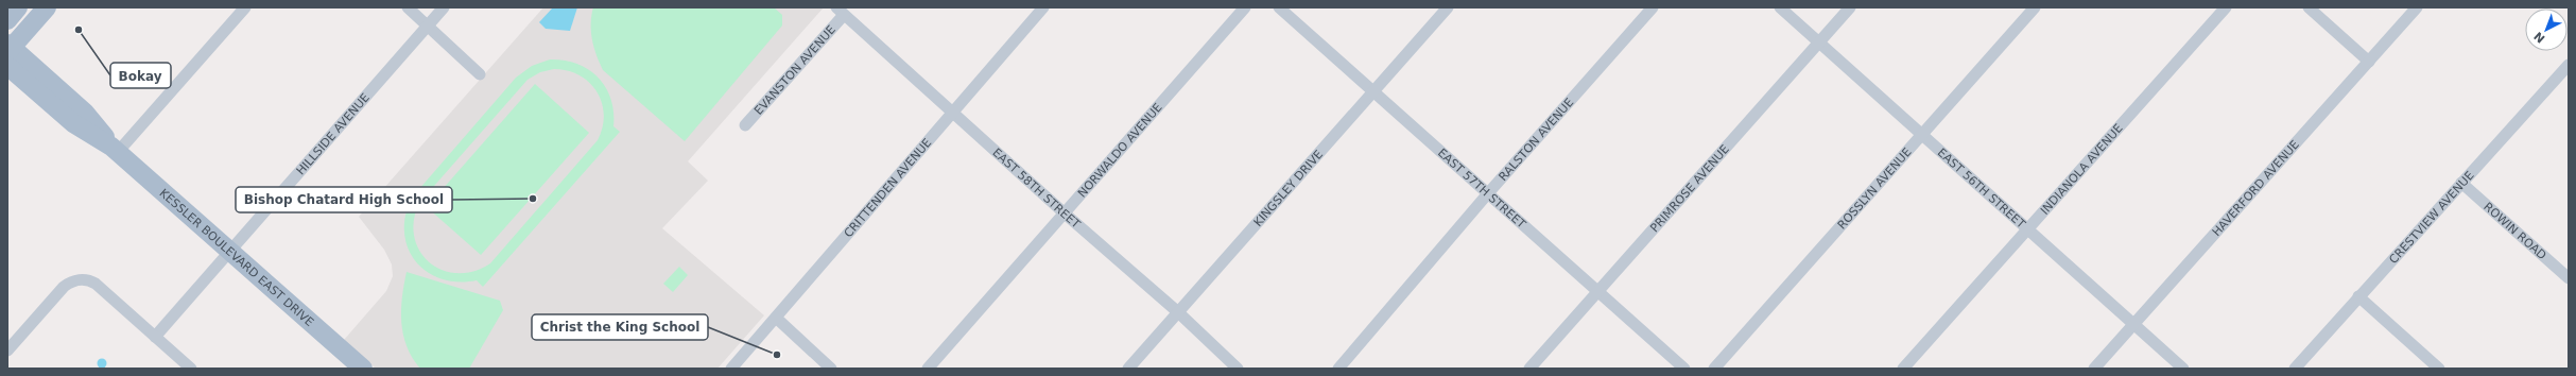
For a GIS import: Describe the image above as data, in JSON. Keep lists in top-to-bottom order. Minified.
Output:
{"streets":{"main road":["KESSLER BOULEVARD EAST DRIVE"],"street":["EVANSTON AVENUE","HILLSIDE AVENUE","RALSTON AVENUE","NORWALDO AVENUE","INDIANOLA AVENUE","CRITTENDEN AVENUE","EAST 58TH STREET","KINGSLEY DRIVE","EAST 57TH STREET","PRIMROSE AVENUE","ROSSLYN AVENUE","EAST 56TH STREET","HAVERFORD AVENUE","CRESTVIEW AVENUE","ROWIN ROAD"]},"crossings":[["EVANSTON AVENUE","EAST 58TH STREET"],["HILLSIDE AVENUE","KESSLER BOULEVARD EAST DRIVE"],["RALSTON AVENUE","EAST 57TH STREET"],["NORWALDO AVENUE","EAST 58TH STREET"],["INDIANOLA AVENUE","EAST 56TH STREET"],["CRITTENDEN AVENUE","EAST 58TH STREET"],["EAST 58TH STREET","KINGSLEY DRIVE"],["KINGSLEY DRIVE","EAST 57TH STREET"],["EAST 57TH STREET","PRIMROSE AVENUE"],["PRIMROSE AVENUE","EAST 56TH STREET"],["ROSSLYN AVENUE","EAST 56TH STREET"],["EAST 56TH STREET","HAVERFORD AVENUE"],["CRESTVIEW AVENUE","ROWIN ROAD"]],"places":["Bokay","Bishop Chatard High School","Christ the King School"],"north":"bottom left"}
